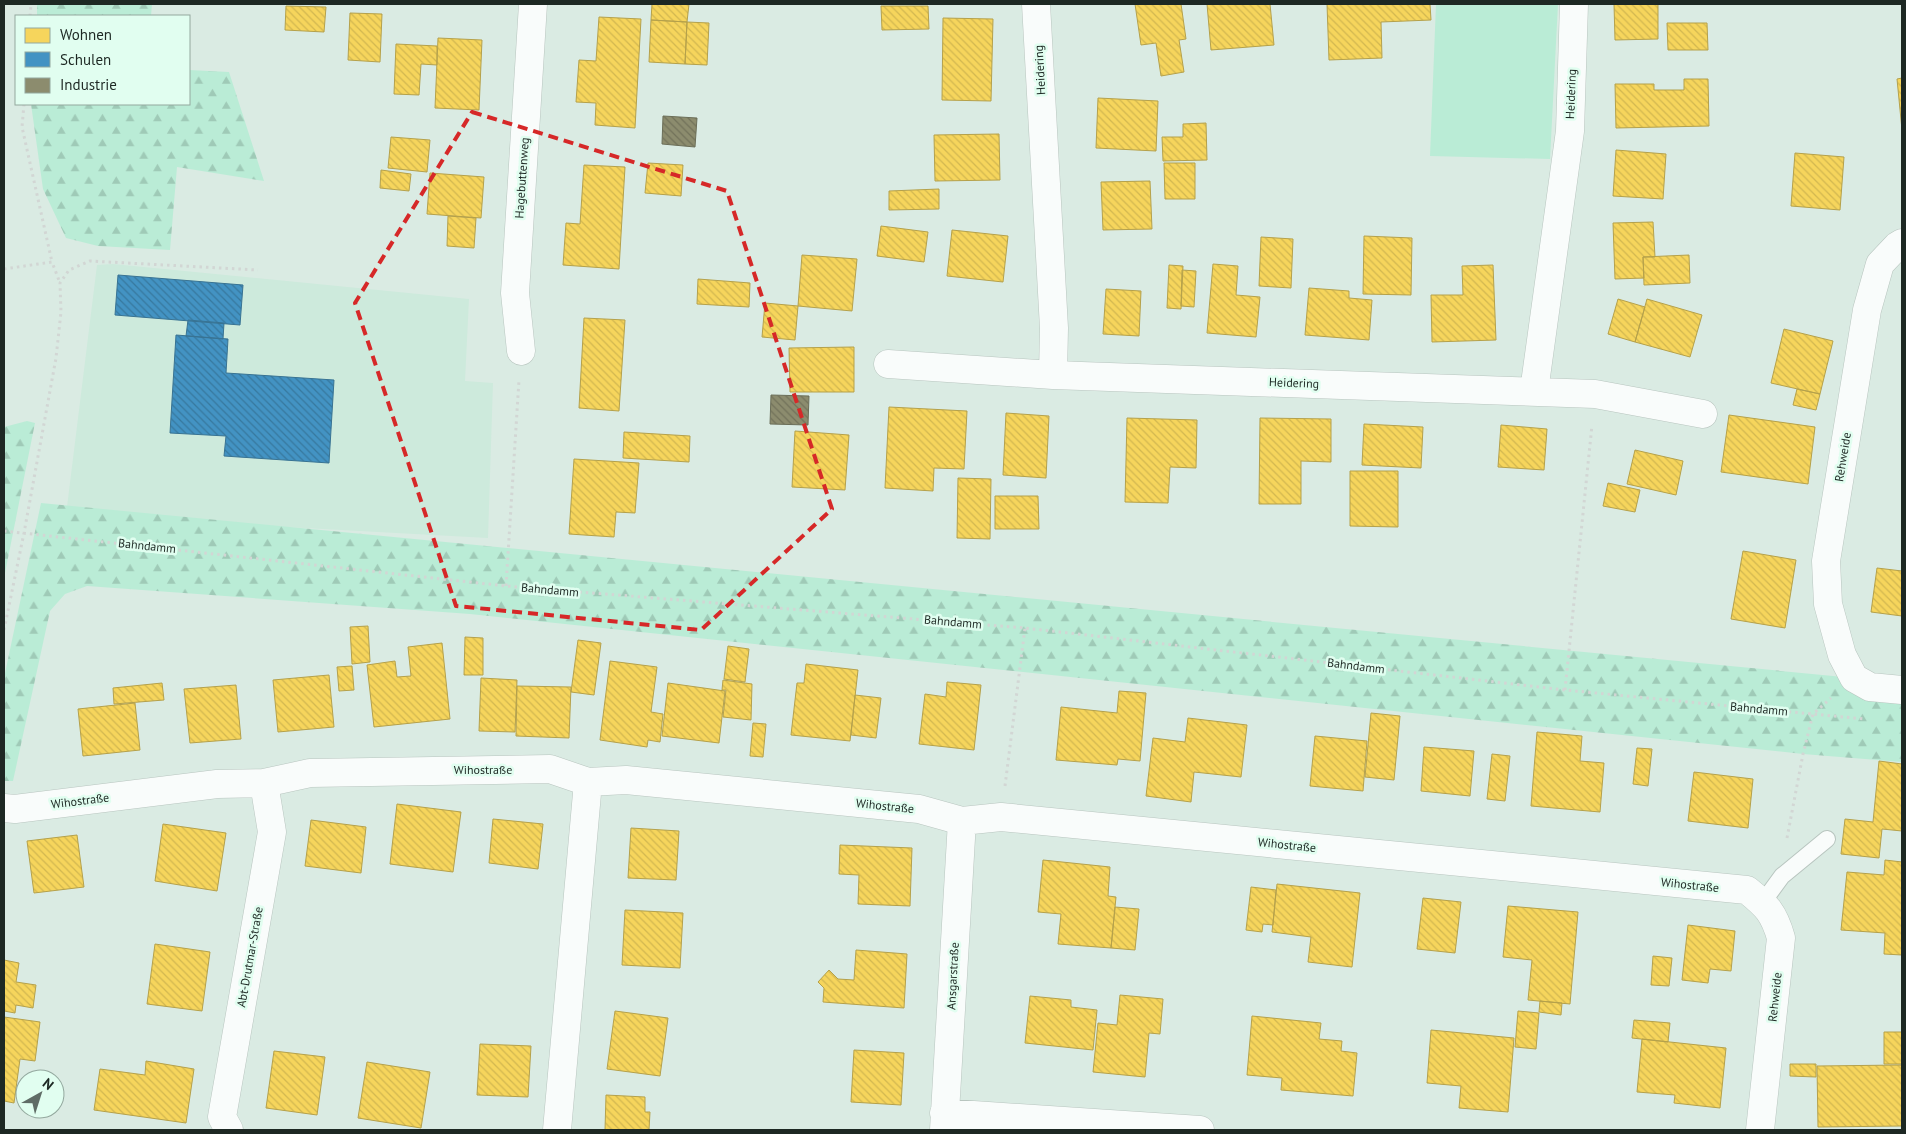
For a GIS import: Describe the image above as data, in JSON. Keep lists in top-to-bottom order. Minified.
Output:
{"streets":{"street":["Heidering","Hagebuttenweg","Rehweide","Wihostraße","Abt-Drutmar-Straße","Ansgarstraße"],"path":["Bahndamm"]},"crossings":[["Rehweide","Wihostraße"],["Wihostraße","Abt-Drutmar-Straße"],["Wihostraße","Ansgarstraße"]],"legend":["Wohnen","Schulen","Industrie"],"north":"top right"}
